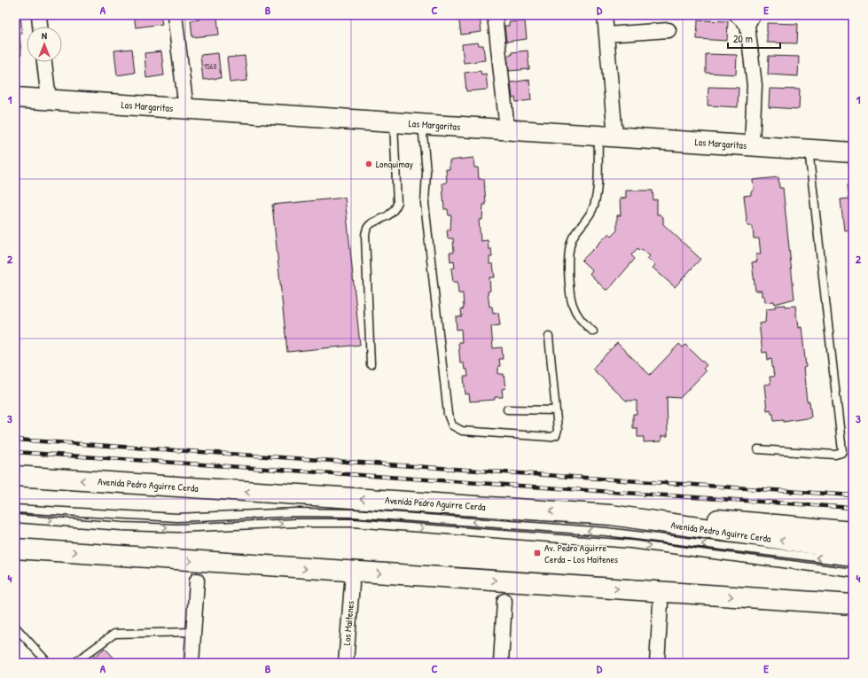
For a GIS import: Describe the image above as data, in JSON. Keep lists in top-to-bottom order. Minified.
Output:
{"streets":{"main road":["Las Margaritas","Avenida Pedro Aguirre Cerda"],"street":["Los Maitenes"]},"places":{"other":["Lonquimay"],"transit":["Av. Pedro Aguirre Cerda - Los Maitenes"]},"house_numbers":["1568"],"scale_bar":"20 m","north":"top","grid":{"columns":["A","B","C","D","E"],"rows":["1","2","3","4"]}}
